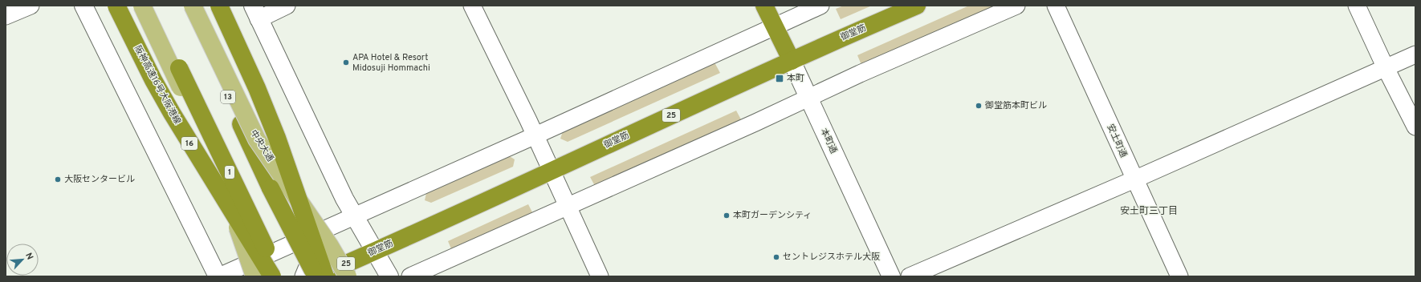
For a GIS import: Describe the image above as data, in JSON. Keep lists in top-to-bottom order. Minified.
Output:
{"streets":{"highway":["御堂筋","阪神高速16号大阪港線","13","25","本町通","16","1"],"main road":["中央大通"],"street":["安土町通"]},"crossings":[["御堂筋","13"],["御堂筋","本町通"]],"districts":["安土町三丁目"],"places":{"other":["APA Hotel & Resort Midosuji Hommachi","御堂筋本町ビル","大阪センタービル","本町ガーデンシティ","セントレジスホテル大阪"],"transit":["本町"]},"north":"top right"}
